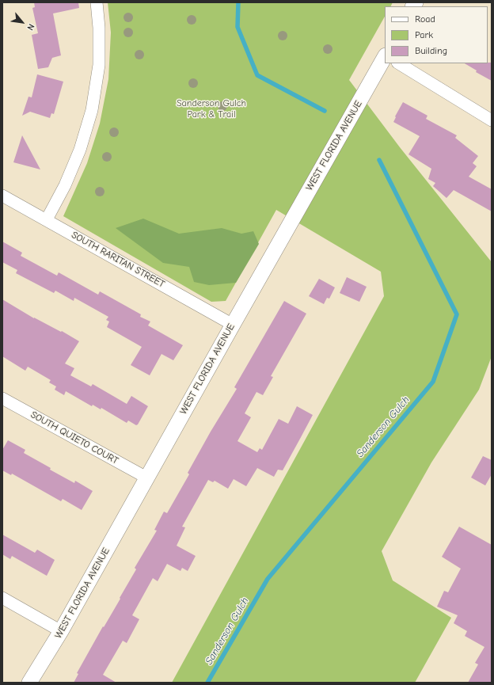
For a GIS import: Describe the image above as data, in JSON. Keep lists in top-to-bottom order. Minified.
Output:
{"streets":{"street":["WEST FLORIDA AVENUE","SOUTH RARITAN STREET","SOUTH QUIETO COURT"]},"crossings":[["WEST FLORIDA AVENUE","SOUTH RARITAN STREET"],["WEST FLORIDA AVENUE","SOUTH QUIETO COURT"]],"water":["Sanderson Gulch"],"parks":["Sanderson Gulch Park & Trail"],"legend":["Road","Park","Building"],"north":"bottom right"}
